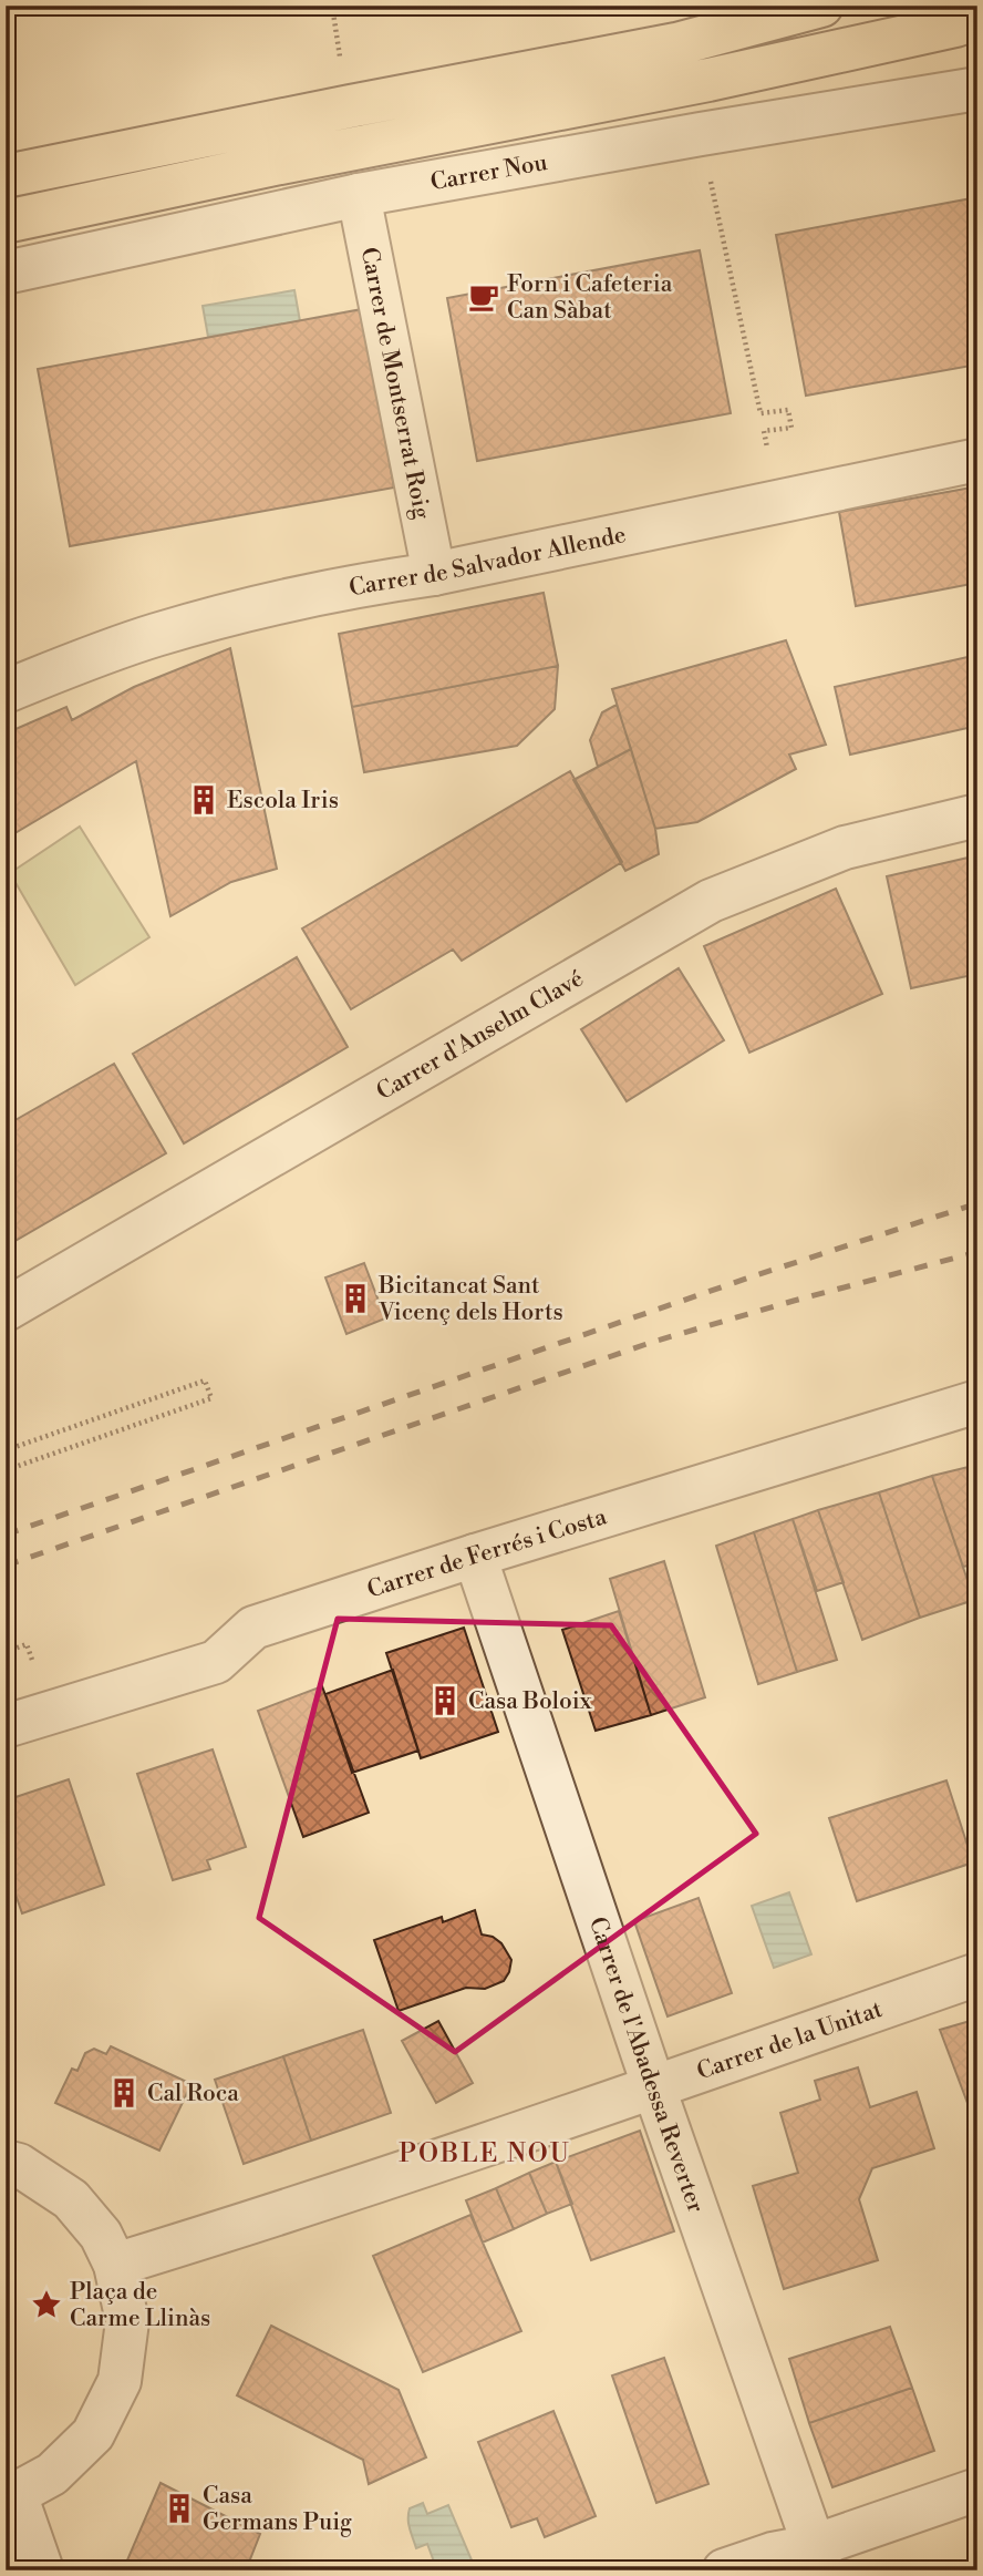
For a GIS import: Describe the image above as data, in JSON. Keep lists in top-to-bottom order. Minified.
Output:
{"streets":{"street":["Carrer Nou","Carrer de Montserrat Roig","Carrer de Salvador Allende","Carrer d'Anselm Clavé","Carrer de Ferrés i Costa","Carrer de la Unitat","Carrer de l'Abadessa Reverter"]},"crossings":[["Carrer Nou","Carrer de Montserrat Roig"],["Carrer de Montserrat Roig","Carrer de Salvador Allende"],["Carrer de Ferrés i Costa","Carrer de l'Abadessa Reverter"],["Carrer de la Unitat","Carrer de l'Abadessa Reverter"]],"districts":["POBLE NOU"],"places":{"cafe":["Forn i Cafeteria Can Sàbat"],"building":["Escola Iris","Bicitancat Sant Vicenç dels Horts","Casa Boloix","Cal Roca","Casa Germans Puig"],"place":["Plaça de Carme Llinàs"]}}
